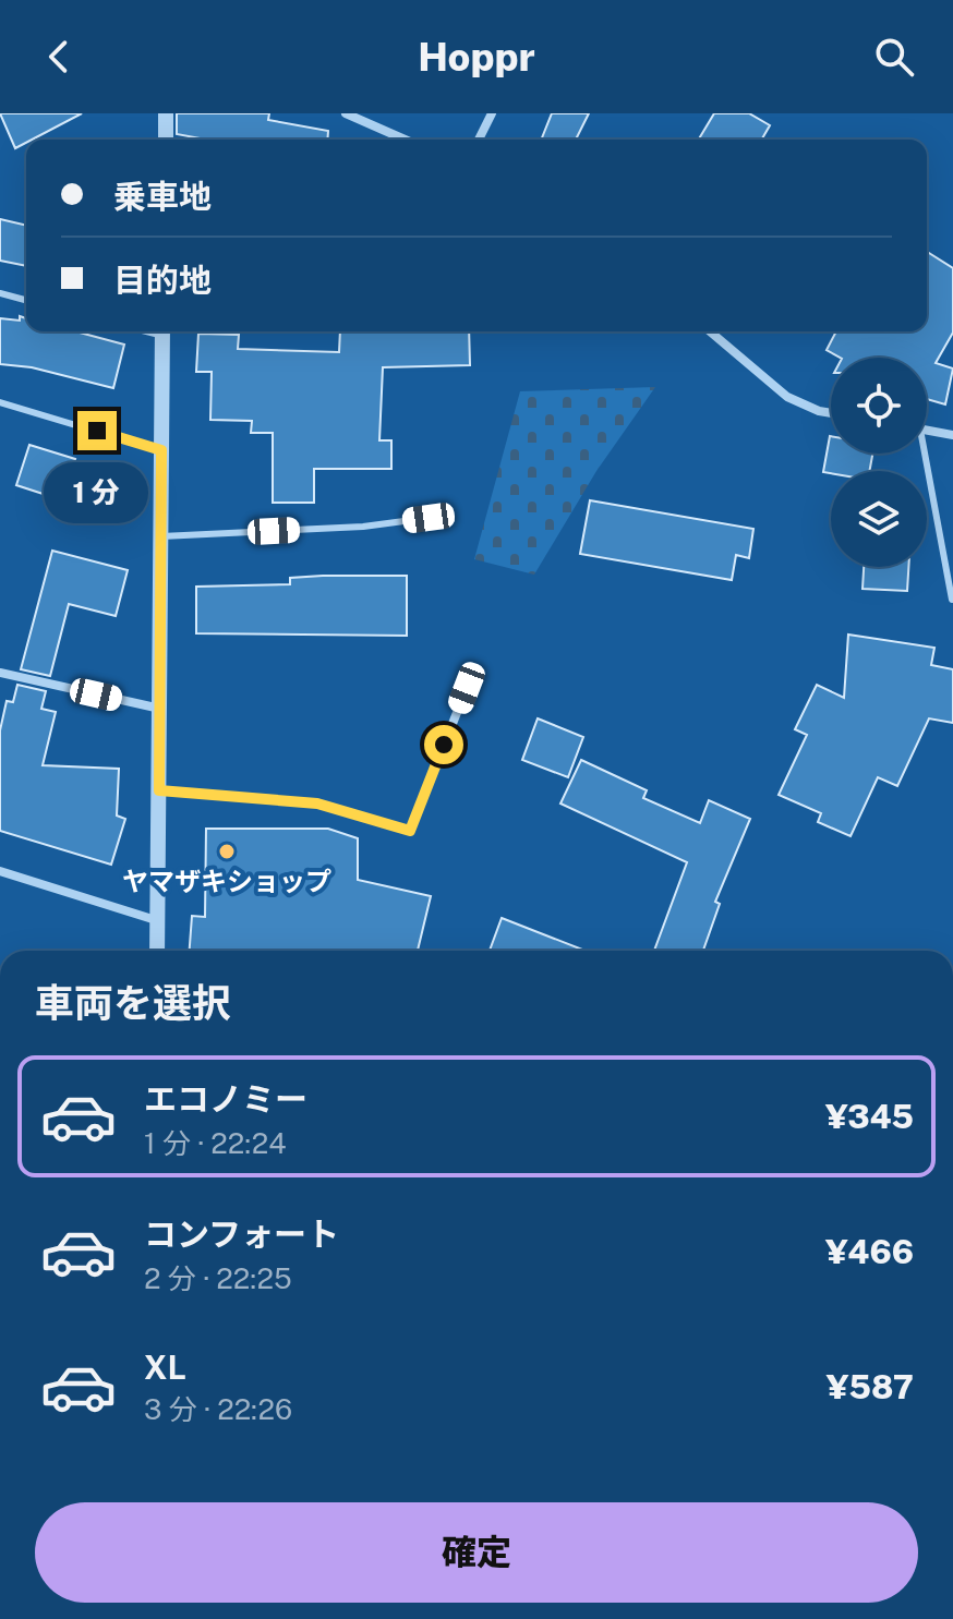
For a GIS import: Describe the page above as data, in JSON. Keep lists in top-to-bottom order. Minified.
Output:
{"places":["ヤマザキショップ"],"page":{"header":"Hoppr","banner":["乗車地","目的地"],"bubble":"1 分","heading":"車両を選択","list":[{"name":"エコノミー","note":"1 分 · 22:24","value":"¥345"},{"name":"コンフォート","note":"2 分 · 22:25","value":"¥466"},{"name":"XL","note":"3 分 · 22:26","value":"¥587"}],"buttons":"確定"}}
